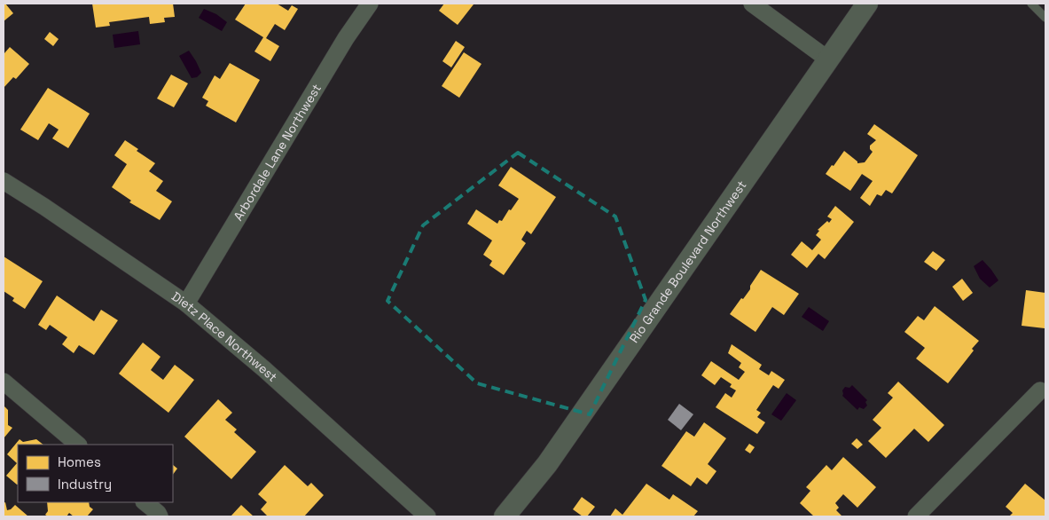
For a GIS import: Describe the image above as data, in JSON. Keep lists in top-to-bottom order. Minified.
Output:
{"streets":{"street":["Arbordale Lane Northwest","Rio Grande Boulevard Northwest","Dietz Place Northwest"]},"crossings":[["Arbordale Lane Northwest","Dietz Place Northwest"]],"legend":["Homes","Industry"]}
